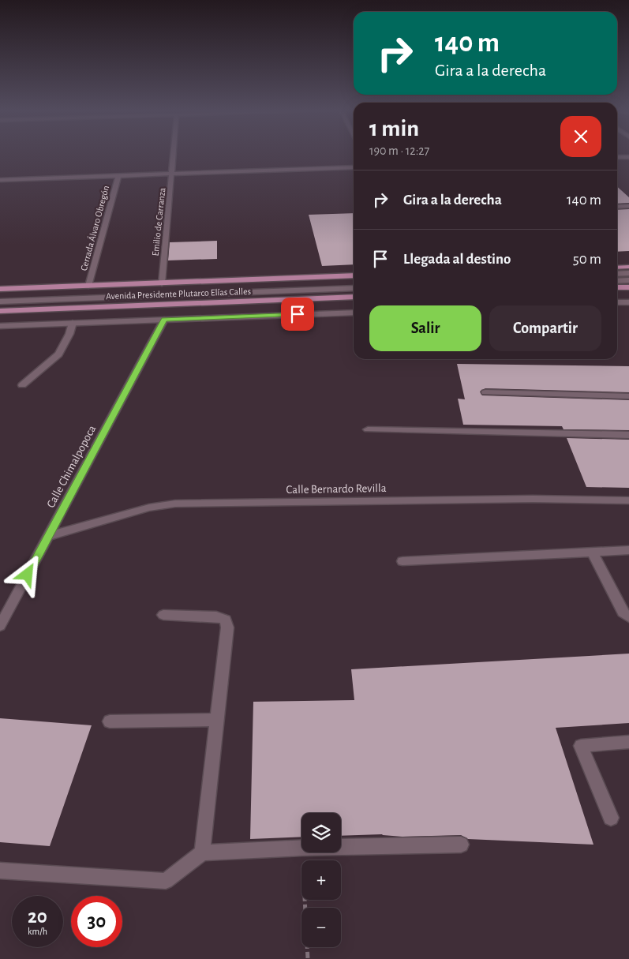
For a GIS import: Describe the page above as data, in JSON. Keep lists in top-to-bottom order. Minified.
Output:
{"streets":{"main road":["Avenida Presidente Plutarco Elías Calles"],"street":["Emilio de Carranza","Cerrada Álvaro Obregón","Calle Chimalpopoca","Calle Bernardo Revilla"]},"crossings":[["Emilio de Carranza","Avenida Presidente Plutarco Elías Calles"],["Cerrada Álvaro Obregón","Avenida Presidente Plutarco Elías Calles"],["Calle Chimalpopoca","Calle Bernardo Revilla"]],"page":{"turn":["140 m","Gira a la derecha"],"heading":["1 min","190 m · 12:27"],"list":[{"name":"Gira a la derecha","value":"140 m"},{"name":"Llegada al destino","value":"50 m"}],"buttons":["Salir","Compartir"],"map_buttons":["+","−"],"speed":"20 km/h","limit":"30"}}
